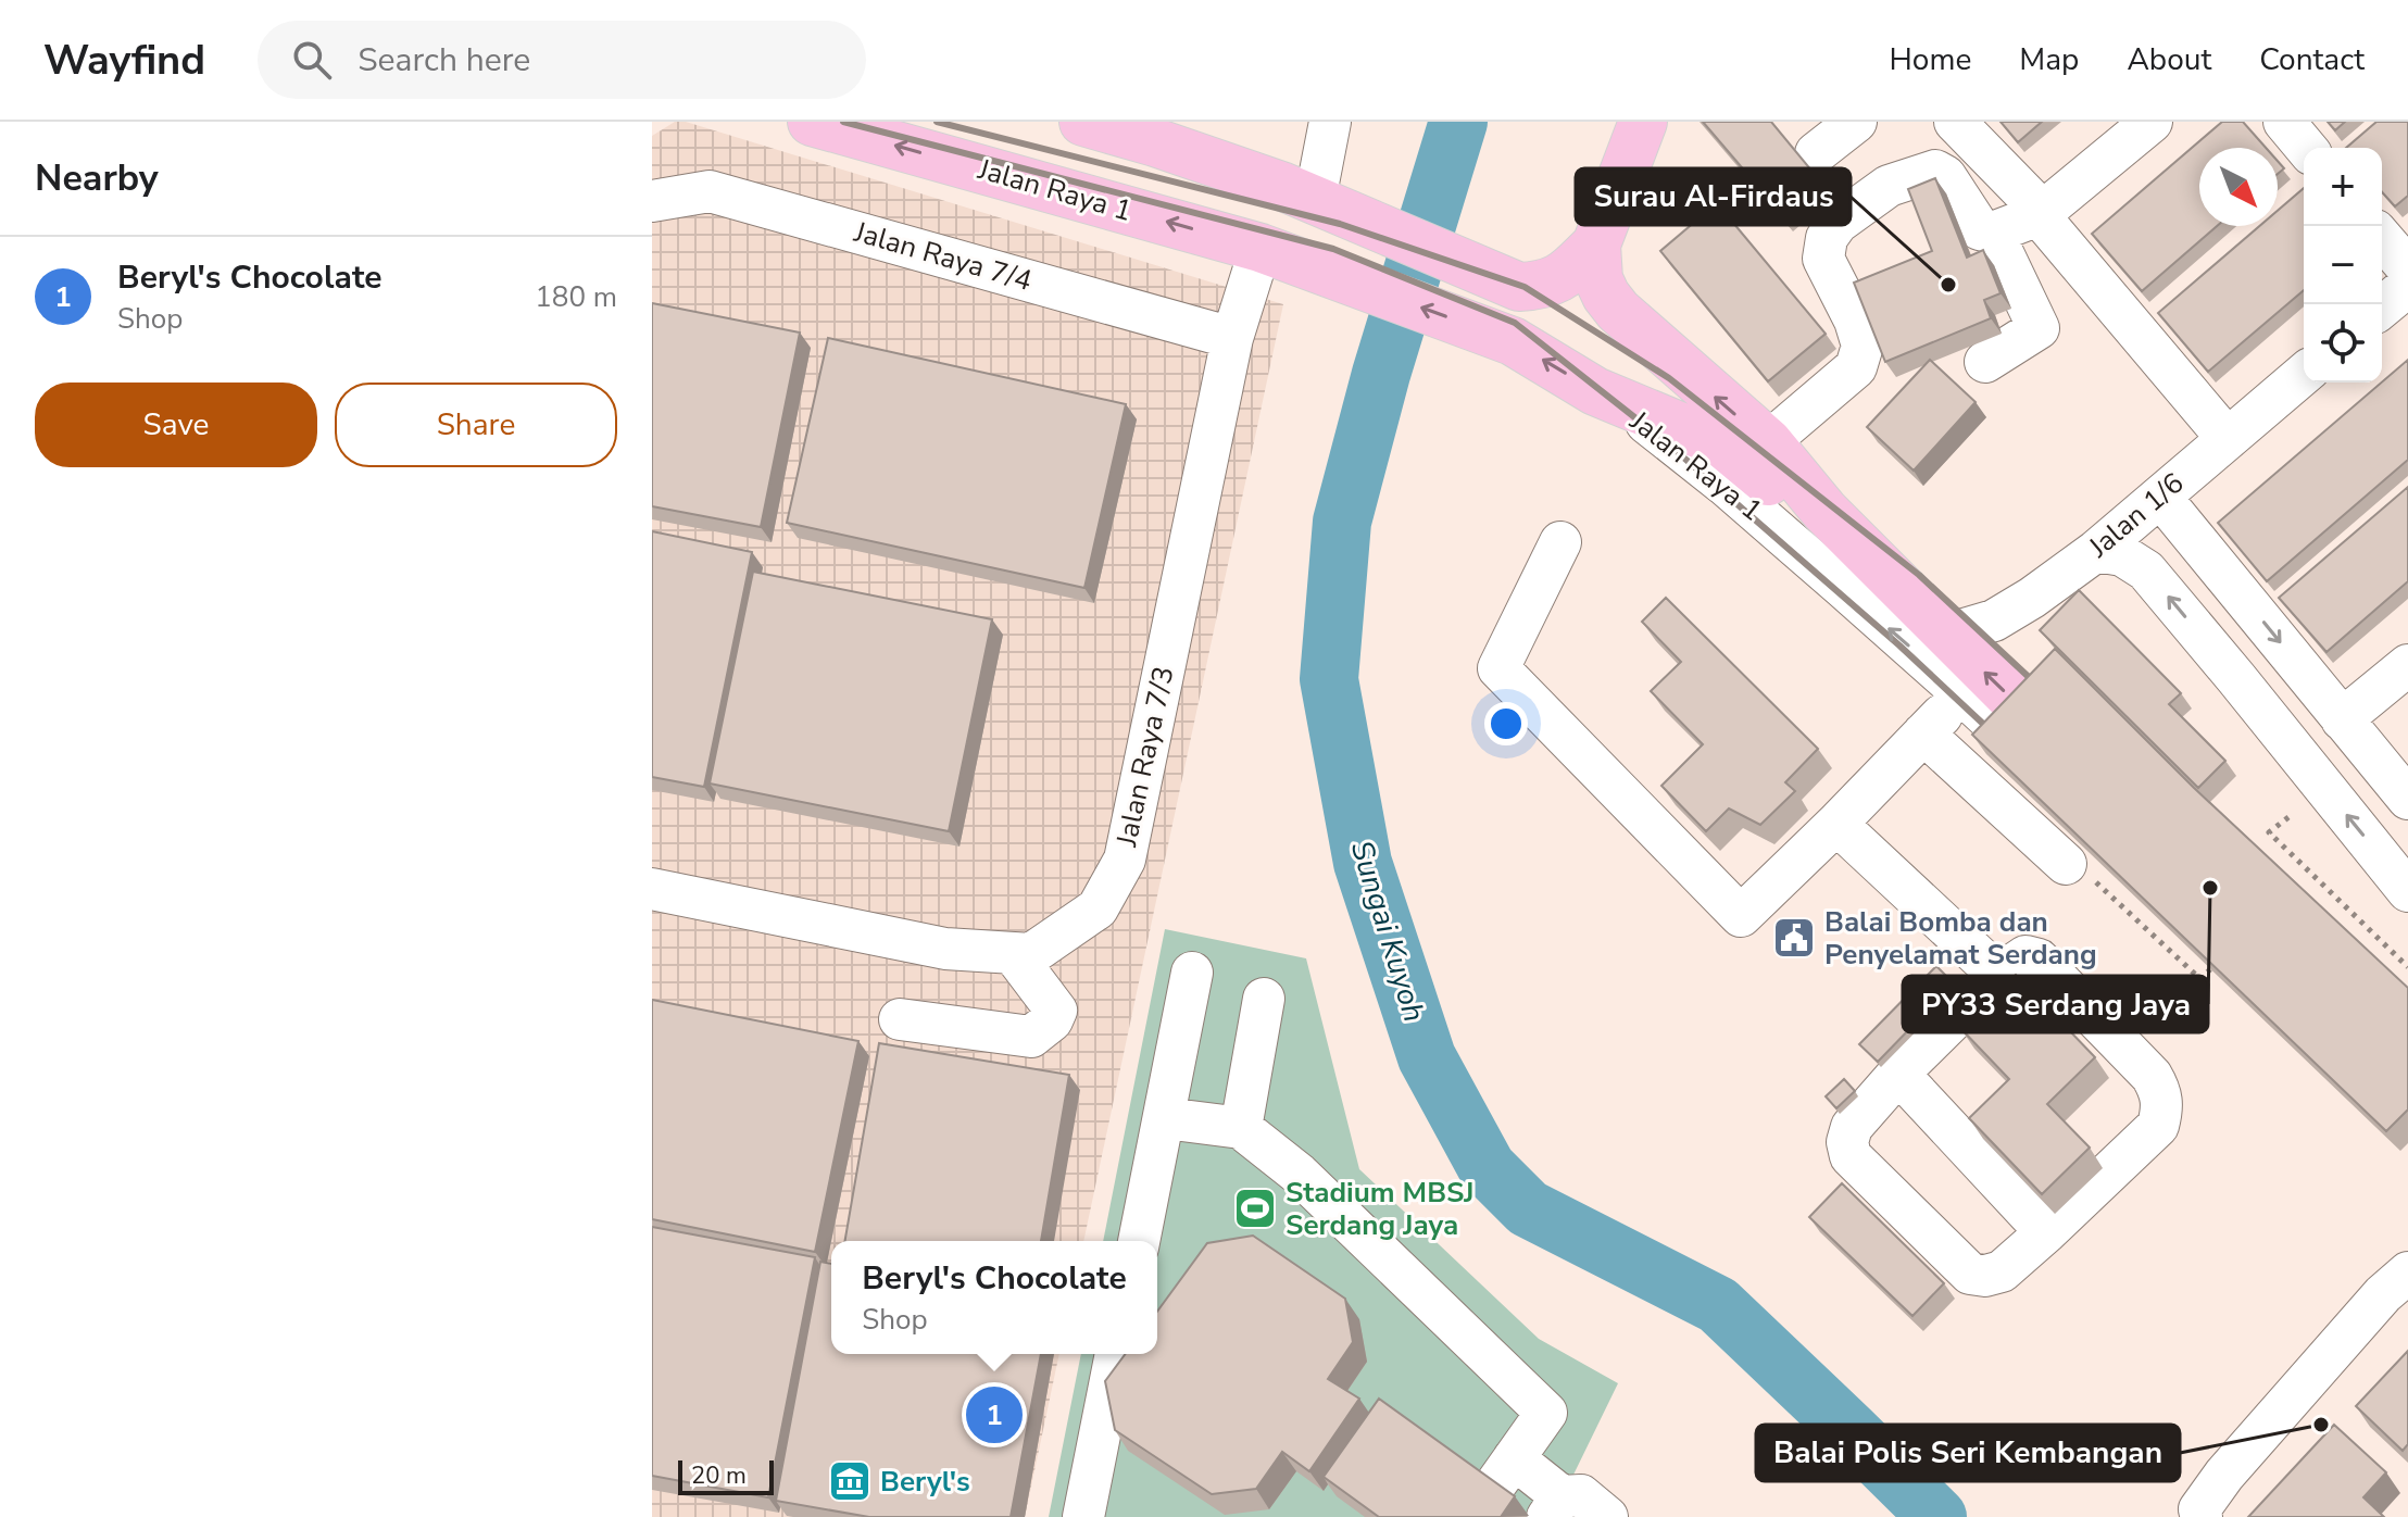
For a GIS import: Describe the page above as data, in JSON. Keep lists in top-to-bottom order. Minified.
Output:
{"streets":{"main road":["Jalan Raya 1"],"street":["Jalan Raya 7/4","Jalan 1/6","Jalan Raya 7/3"]},"crossings":[["Jalan Raya 1","Jalan 1/6"],["Jalan Raya 1","Jalan Raya 7/3"],["Jalan Raya 7/4","Jalan Raya 7/3"]],"water":["Sungai Kuyoh"],"places":{"other":["Surau Al-Firdaus","PY33 Serdang Jaya","Balai Polis Seri Kembangan"],"public building":["Balai Bomba dan Penyelamat Serdang"],"sports":["Stadium MBSJ Serdang Jaya"],"museum":["Beryl's"]},"scale_bar":"20 m","north":"bottom right","page":{"header":"Wayfind","search":"Search here","nav":["Home","Map","About","Contact"],"heading":"Nearby","map_buttons":["+","−"],"list":[{"mark":"1","name":"Beryl's Chocolate","note":"Shop","value":"180 m"}],"buttons":["Save","Share"],"popup":["Beryl's Chocolate","Shop"],"pins":"1","scale":"20 m"}}
